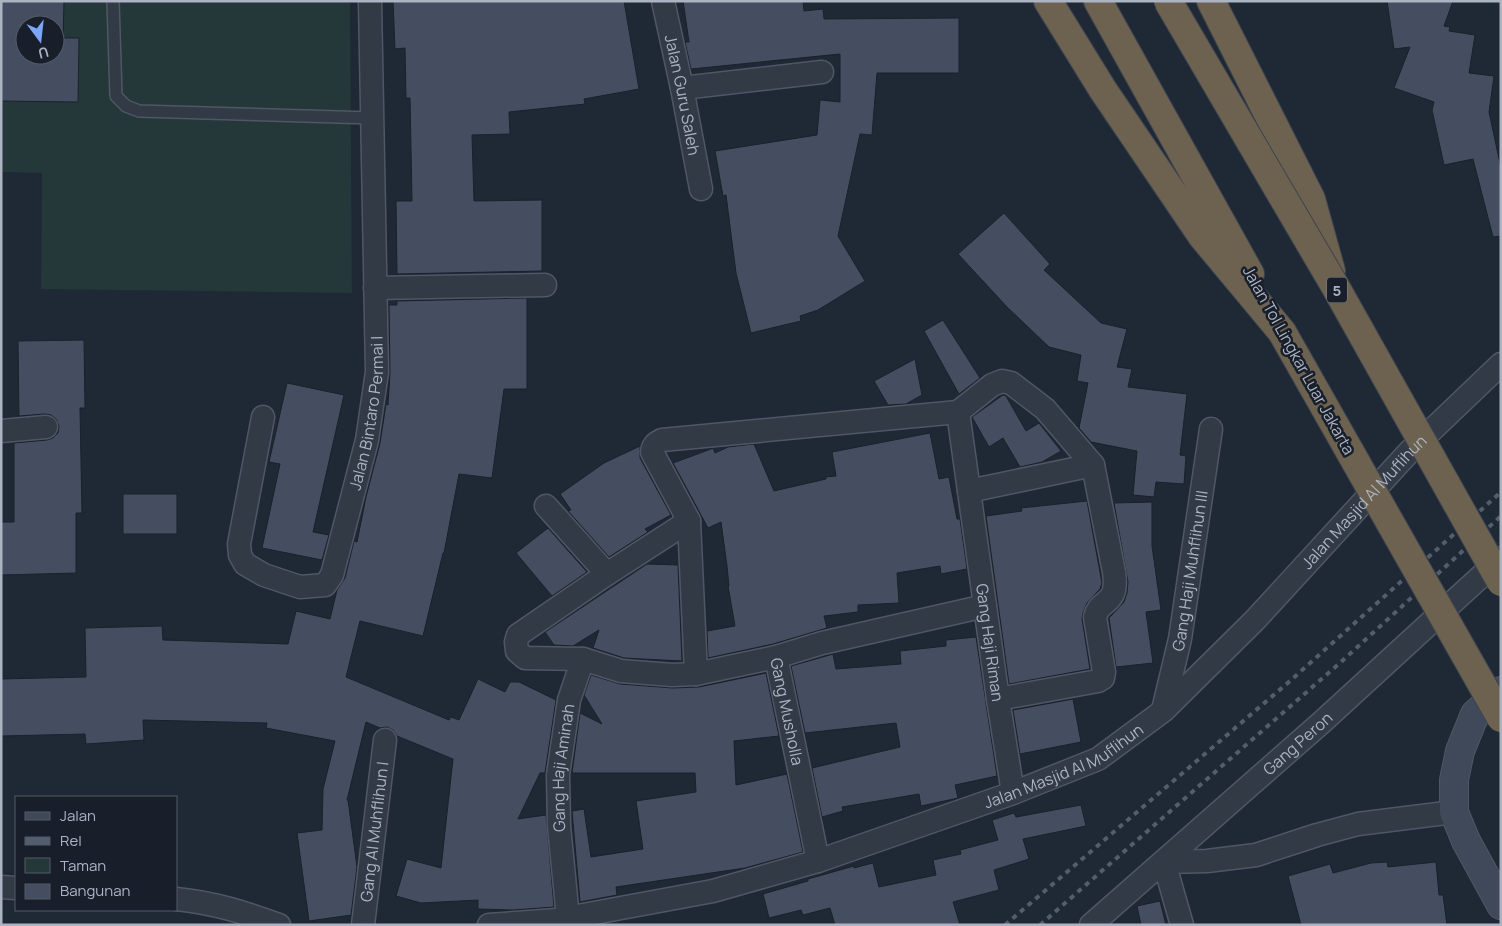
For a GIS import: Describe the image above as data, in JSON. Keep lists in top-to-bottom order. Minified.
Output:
{"streets":{"highway":["5","Jalan Tol Lingkar Luar Jakarta"],"street":["Jalan Guru Saleh","Jalan Bintaro Permai I","Jalan Masjid Al Muflihun","Gang Haji Muhflihun III","Gang Haji Riman","Gang Musholla","Gang Peron","Gang Haji Aminah","Gang Al Muhflihun I"]},"crossings":[["Jalan Masjid Al Muflihun","Gang Haji Muhflihun III"],["Jalan Masjid Al Muflihun","Gang Haji Riman"],["Jalan Masjid Al Muflihun","Gang Musholla"],["Jalan Masjid Al Muflihun","Gang Haji Aminah"],["Gang Musholla","Gang Haji Aminah"]],"legend":["Jalan","Rel","Taman","Bangunan"],"north":"bottom"}
